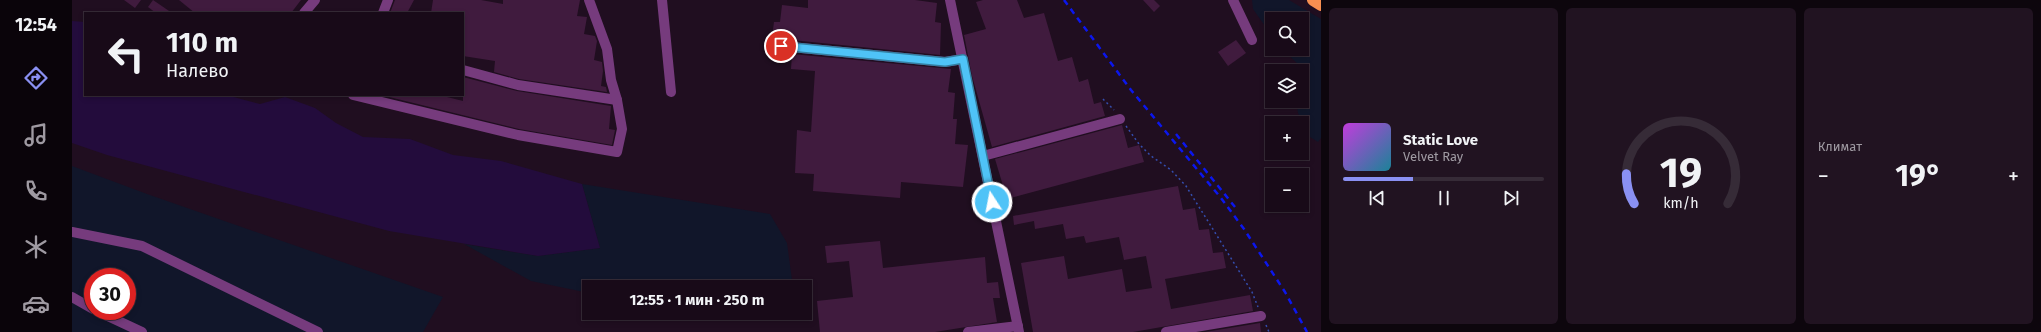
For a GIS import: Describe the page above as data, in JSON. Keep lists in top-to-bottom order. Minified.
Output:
{"page":{"tabs":"12:54","tile":"Климат","map_buttons":["+","−"],"turn":["110 m","Налево"],"song":["Static Love","Velvet Ray"],"heat":["−","19°","+"],"limit":"30","trip":"12:55 · 1 мин · 250 m","gauge":["19","km/h"]}}
